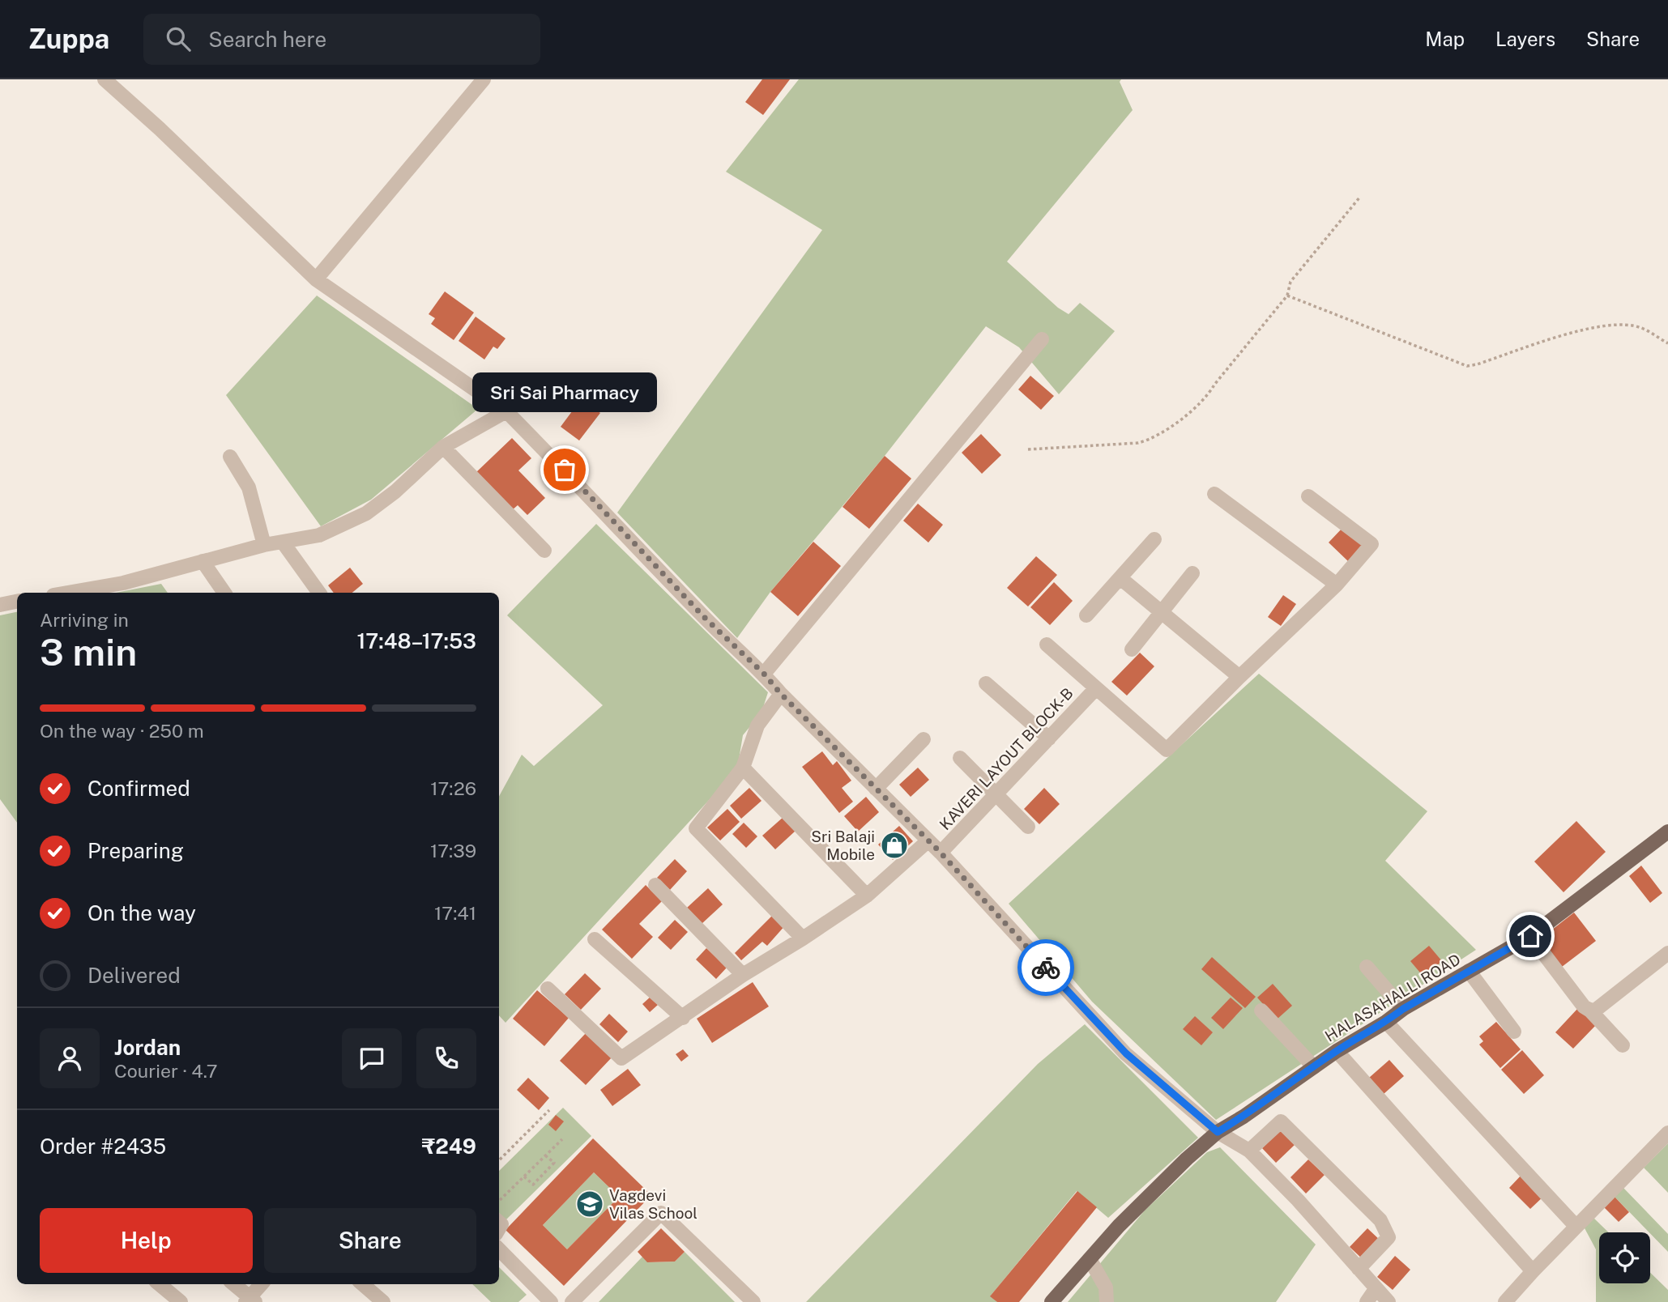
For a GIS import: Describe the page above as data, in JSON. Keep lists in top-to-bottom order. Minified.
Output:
{"streets":{"main road":["HALASAHALLI ROAD"],"street":["KAVERI LAYOUT BLOCK-B"]},"places":{"other":["Sri Sai Pharmacy"],"shop":["Sri Balaji Mobile"],"school or university":["Vagdevi Vilas School"]},"page":{"header":"Zuppa","search":"Search here","nav":["Map","Layers","Share"],"bubble":"Sri Sai Pharmacy","heading":["3 min","Arriving in","17:48–17:53"],"panel":["Jordan","Courier · 4.7","Order #2435","₹249"],"bar":"On the way · 250 m","list":[["Confirmed","17:26"],["Preparing","17:39"],["On the way","17:41"],"Delivered"],"buttons":["Help","Share"]}}
